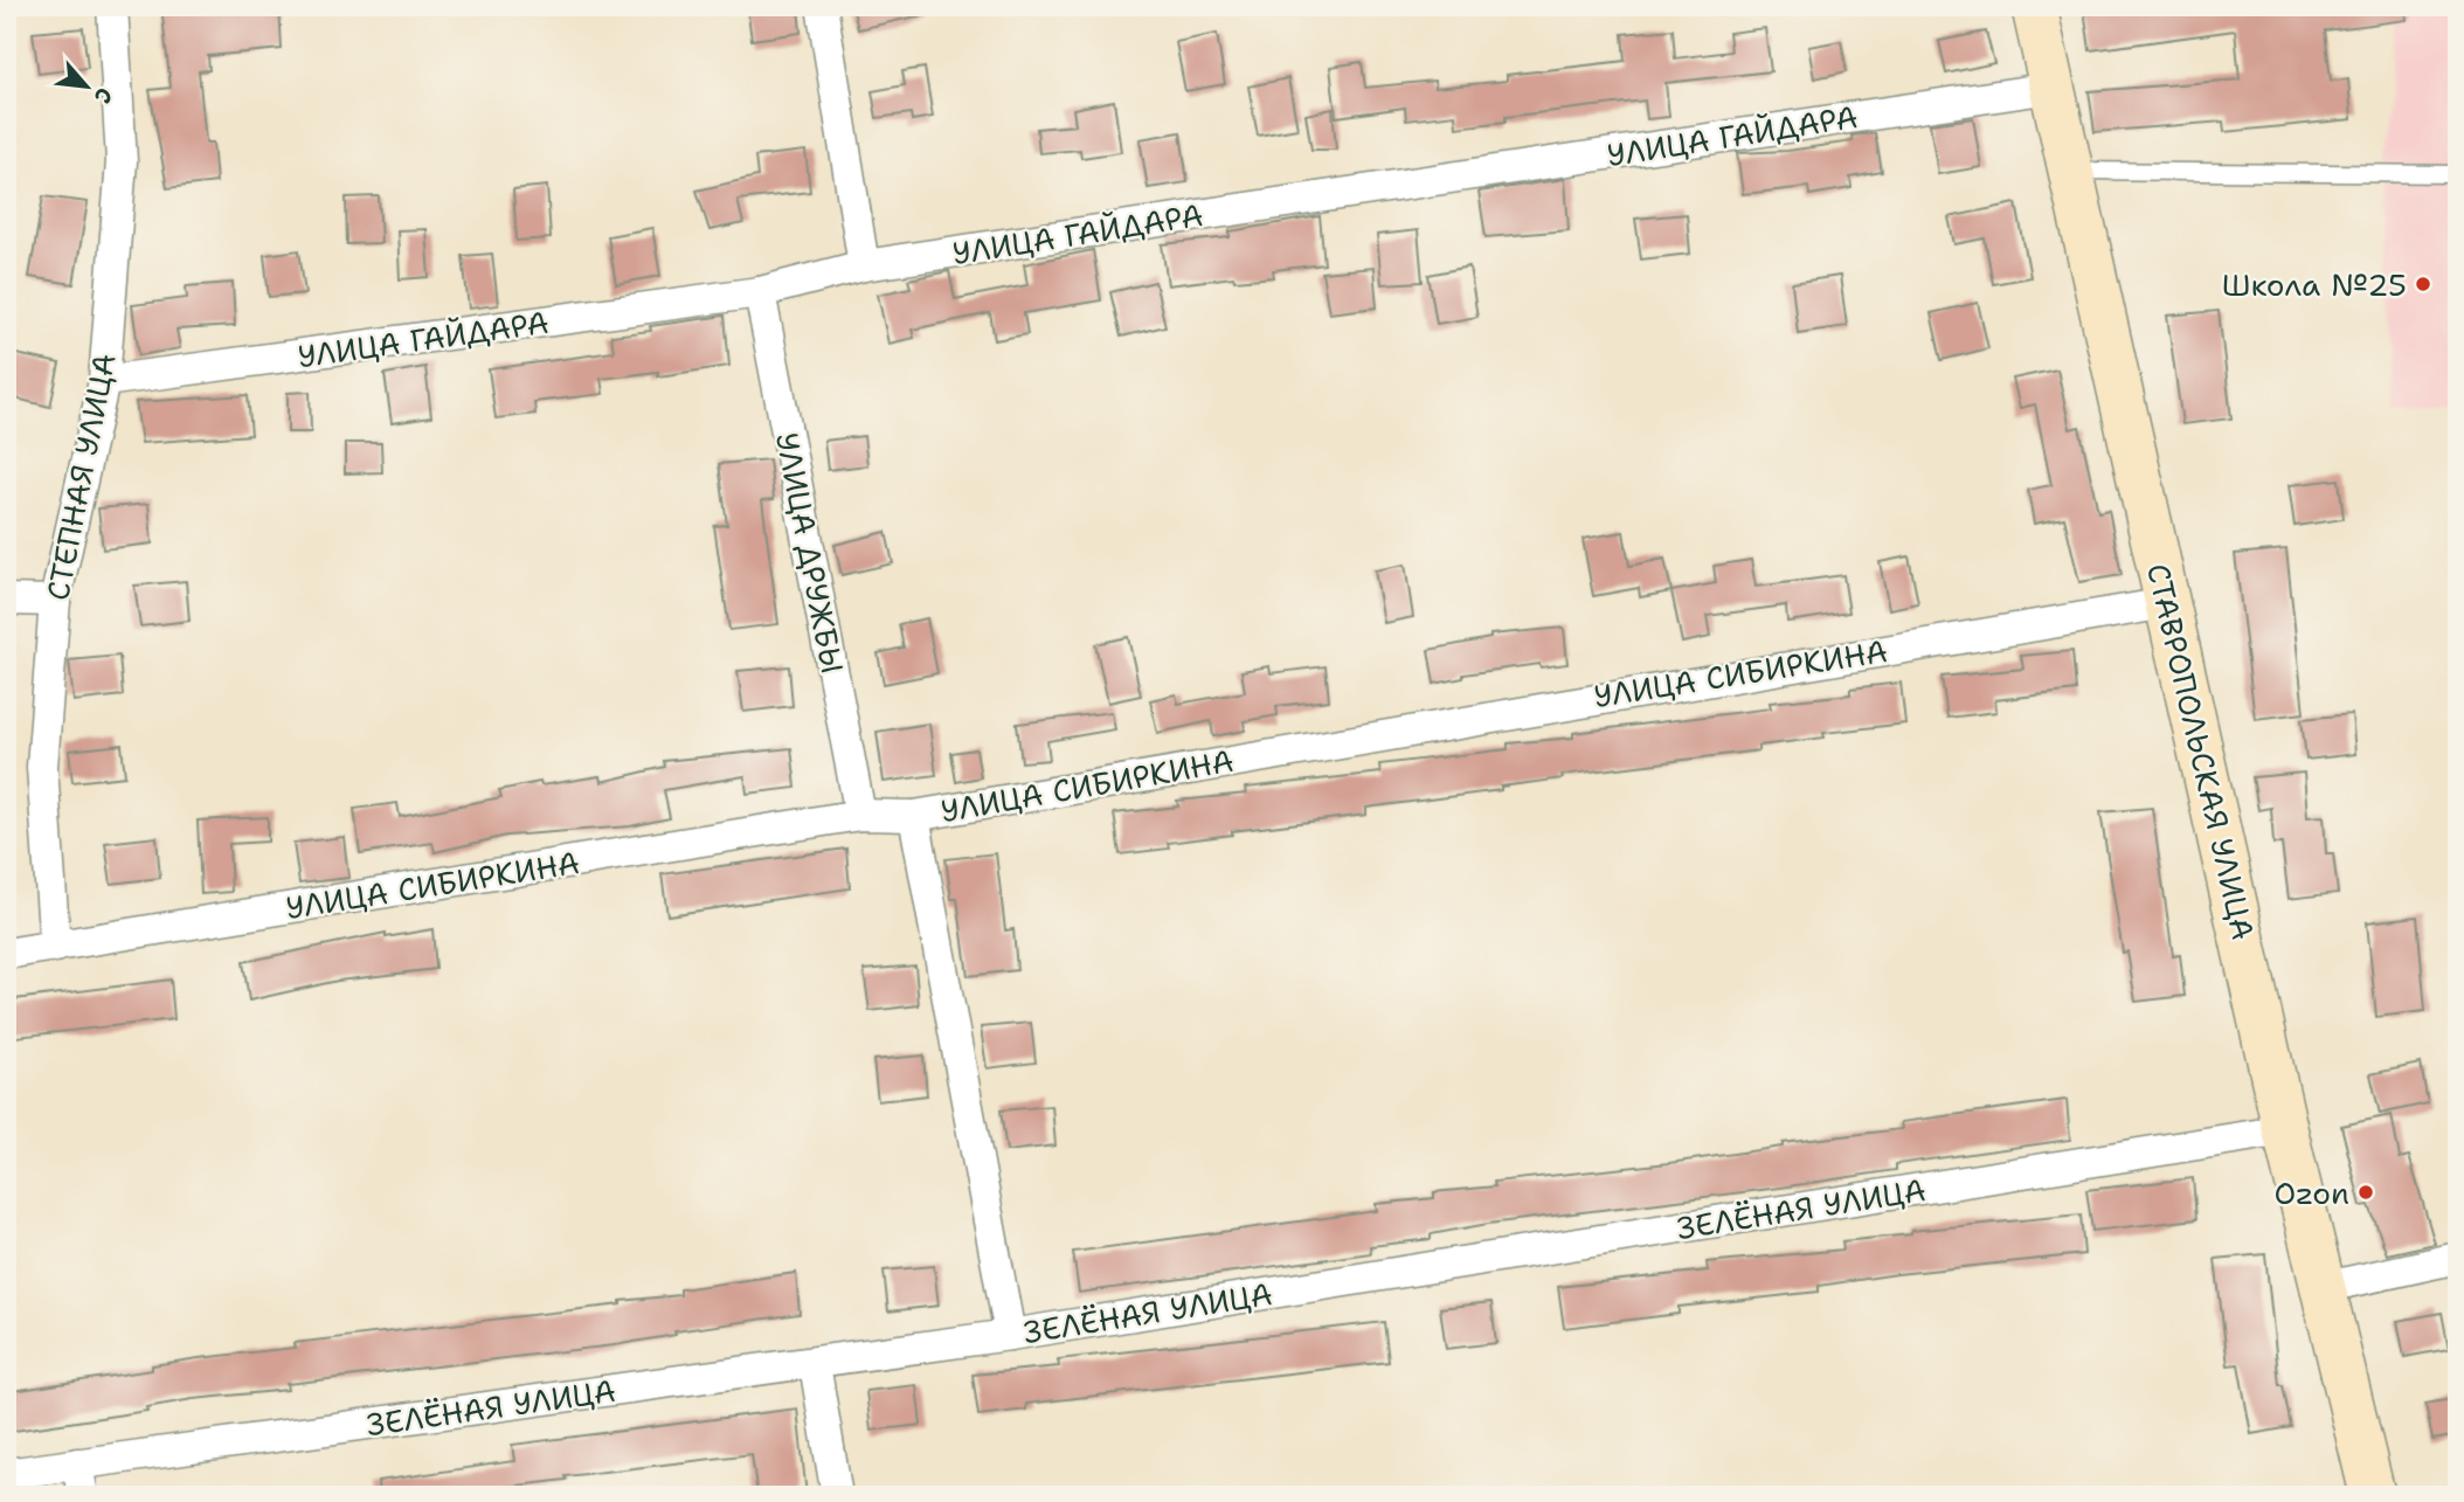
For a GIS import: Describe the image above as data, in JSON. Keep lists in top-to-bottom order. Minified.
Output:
{"streets":{"main road":["СТАВРОПОЛЬСКАЯ УЛИЦА"],"street":["УЛИЦА ГАЙДАРА","СТЕПНАЯ УЛИЦА","УЛИЦА ДРУЖБЫ","УЛИЦА СИБИРКИНА","ЗЕЛЁНАЯ УЛИЦА"]},"crossings":[["УЛИЦА ГАЙДАРА","СТЕПНАЯ УЛИЦА"],["УЛИЦА ГАЙДАРА","УЛИЦА ДРУЖБЫ"],["УЛИЦА ГАЙДАРА","СТАВРОПОЛЬСКАЯ УЛИЦА"],["СТЕПНАЯ УЛИЦА","УЛИЦА СИБИРКИНА"],["УЛИЦА ДРУЖБЫ","УЛИЦА СИБИРКИНА"],["УЛИЦА СИБИРКИНА","СТАВРОПОЛЬСКАЯ УЛИЦА"],["СТАВРОПОЛЬСКАЯ УЛИЦА","ЗЕЛЁНАЯ УЛИЦА"]],"places":["Школа №25","Ozon"],"north":"bottom right"}
